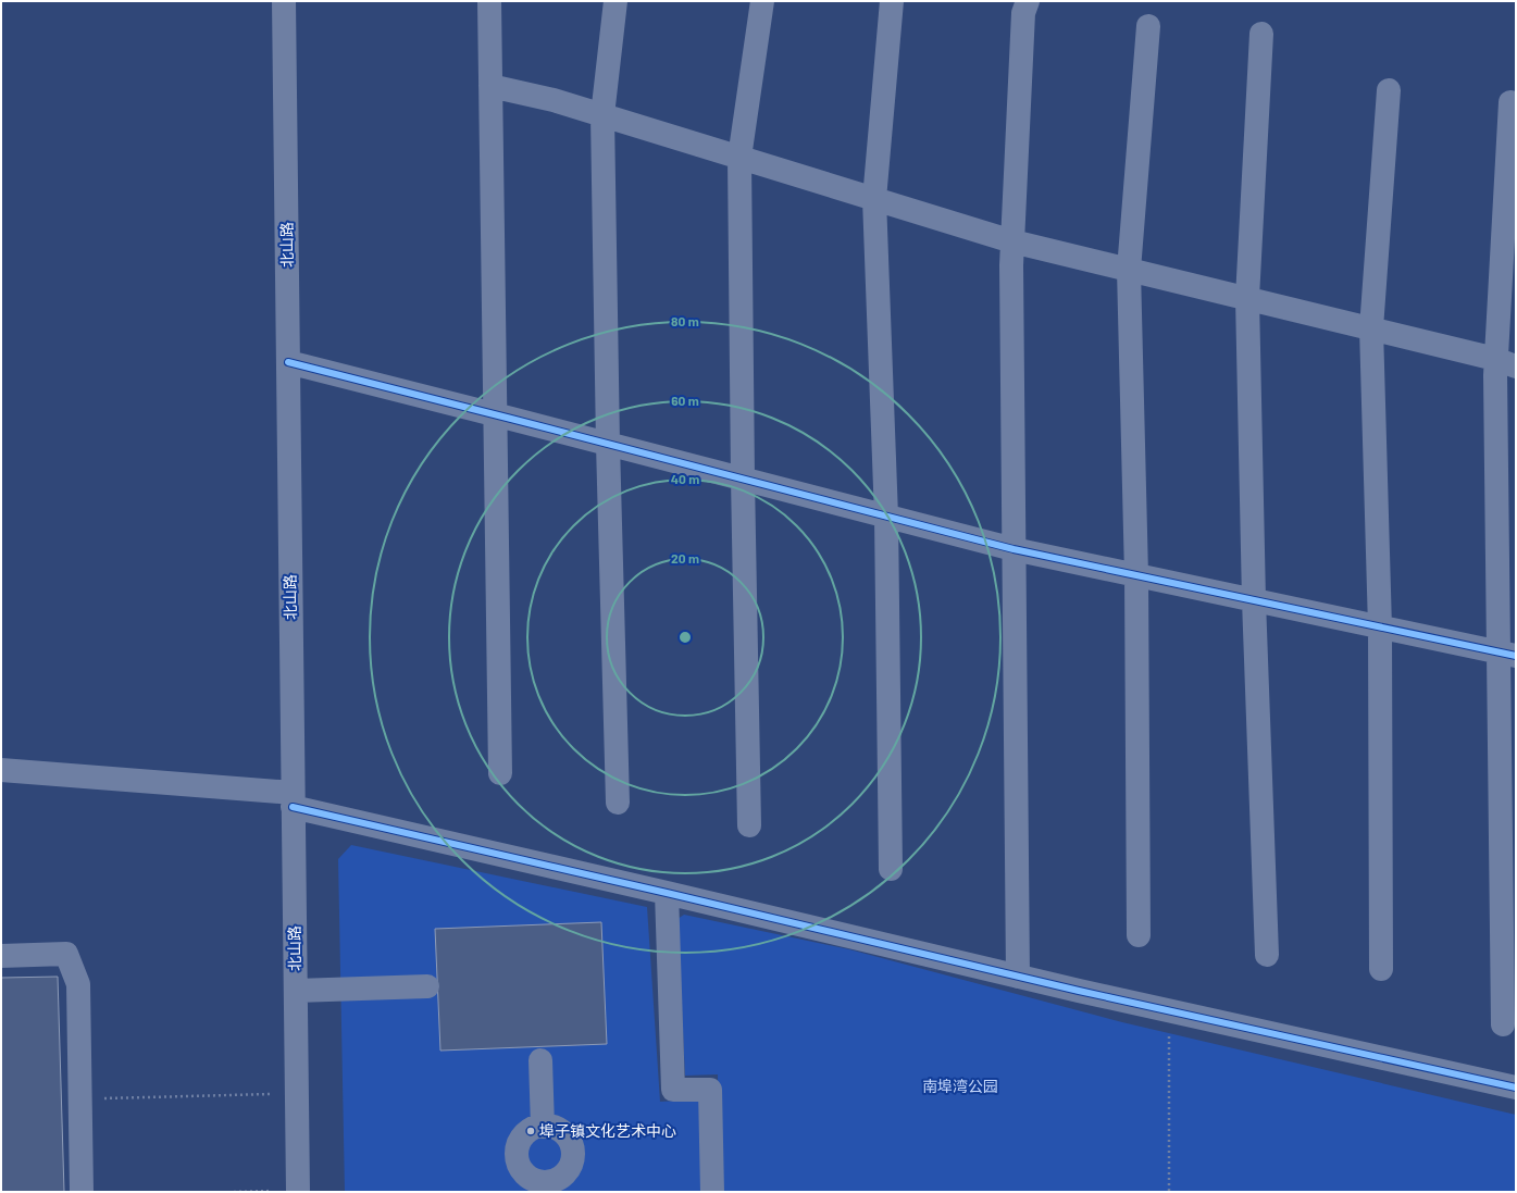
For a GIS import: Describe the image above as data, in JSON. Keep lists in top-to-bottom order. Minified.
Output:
{"streets":{"street":["北山路"]},"parks":["南埠湾公园"],"places":["埠子镇文化艺术中心"],"rings":["80 m","60 m","40 m","20 m"]}
